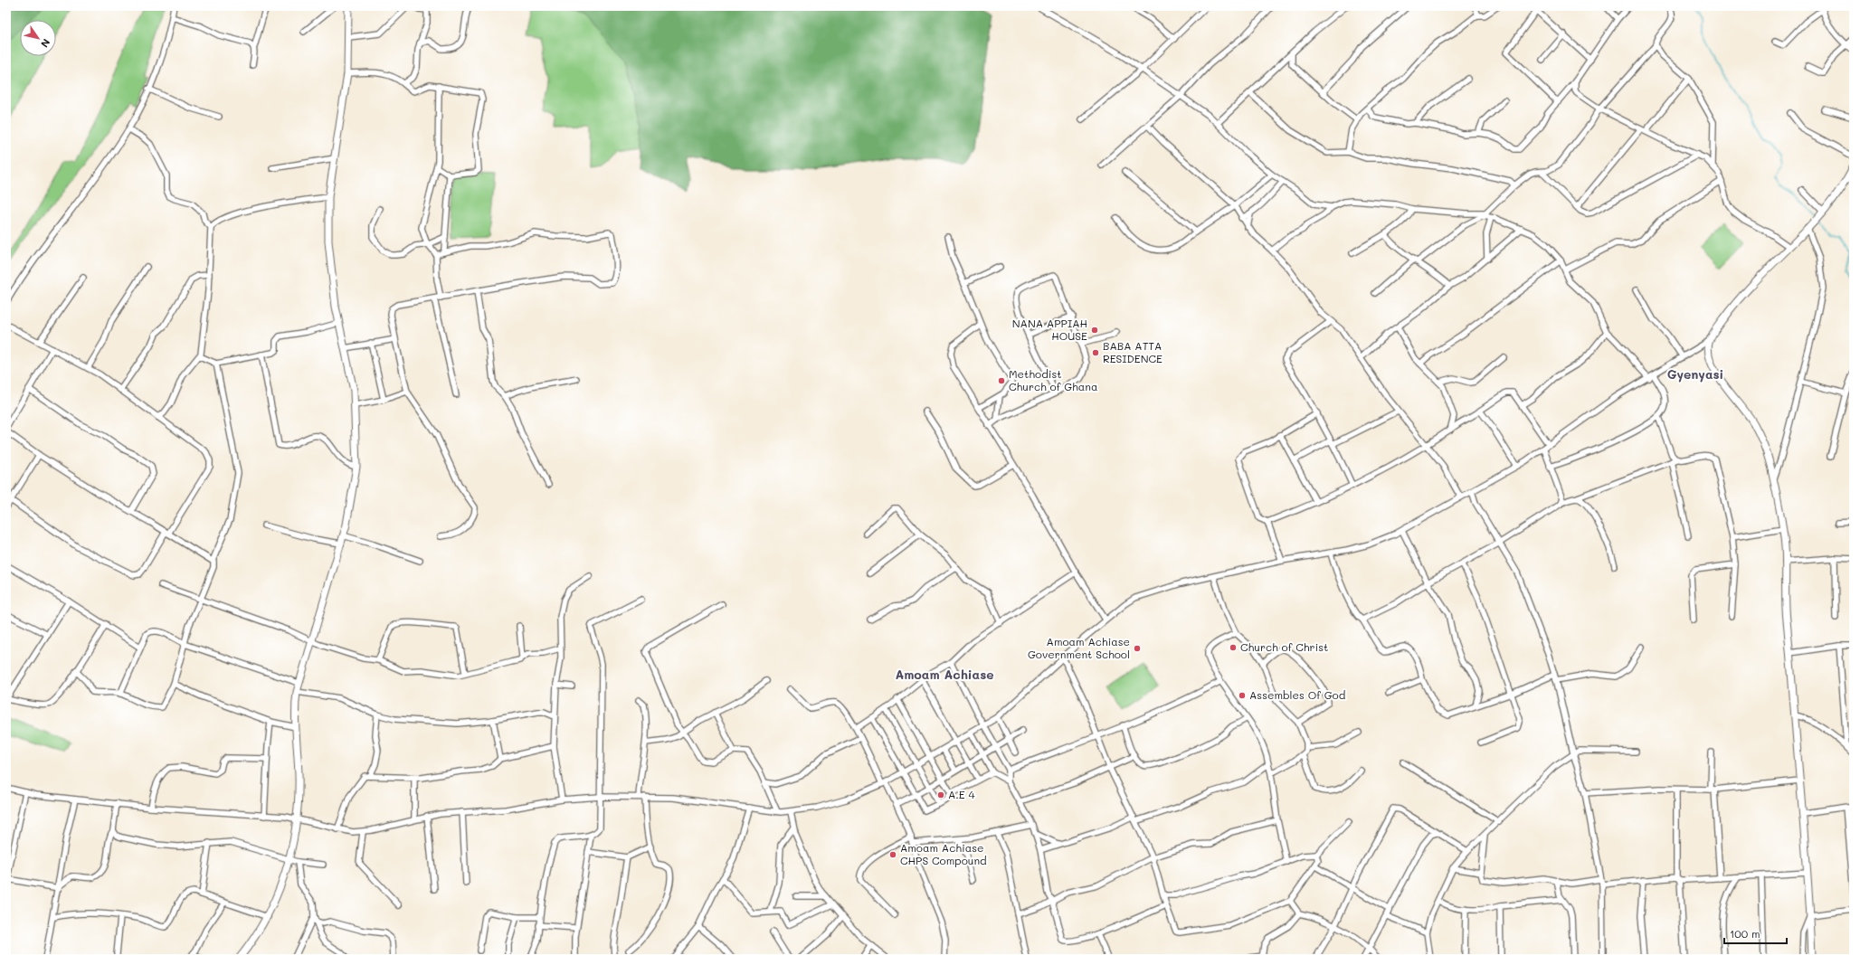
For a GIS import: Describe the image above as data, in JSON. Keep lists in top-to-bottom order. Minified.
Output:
{"districts":["Gyenyasi","Amoam Achiase"],"places":["NANA APPIAH HOUSE","BABA ATTA RESIDENCE","Methodist Church of Ghana","Church of Christ","Amoam Achiase Government School","Assembles Of God","A.E 4","Amoam Achiase CHPS Compound"],"scale_bar":"100 m","north":"bottom right"}
